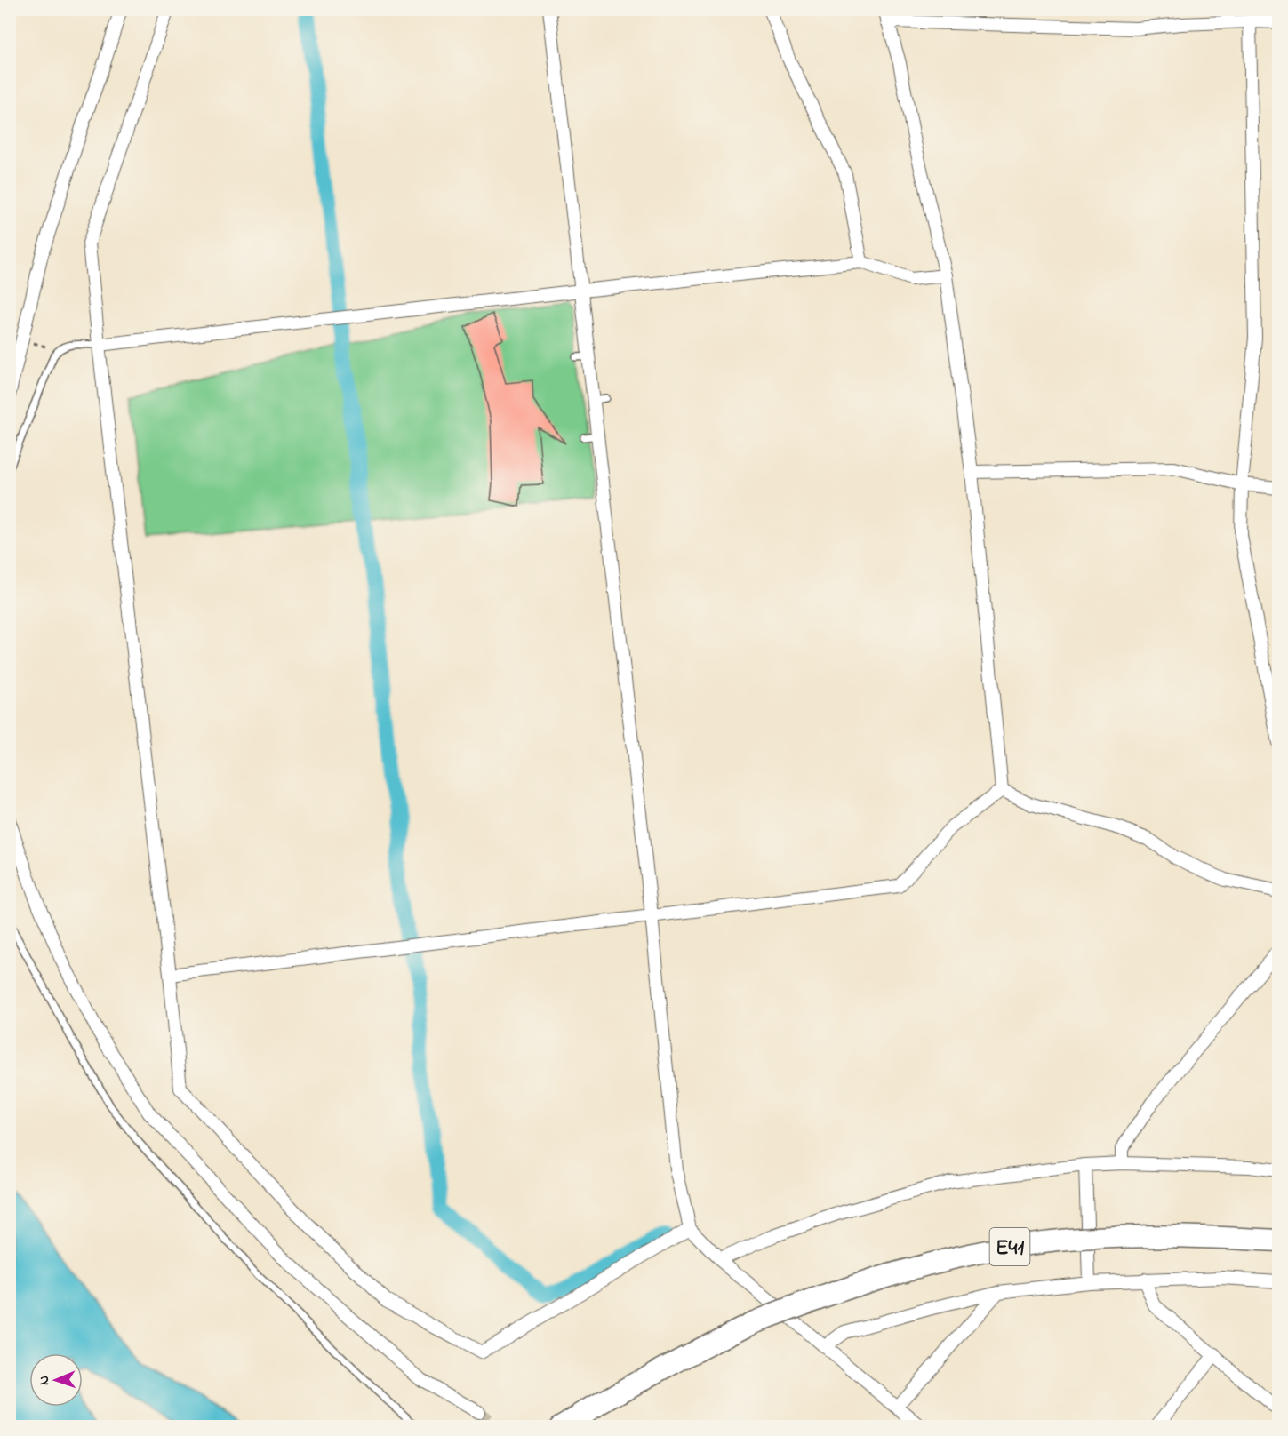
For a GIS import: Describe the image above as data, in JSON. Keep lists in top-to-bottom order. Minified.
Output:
{"streets":{"highway":["E41"]},"north":"left"}
